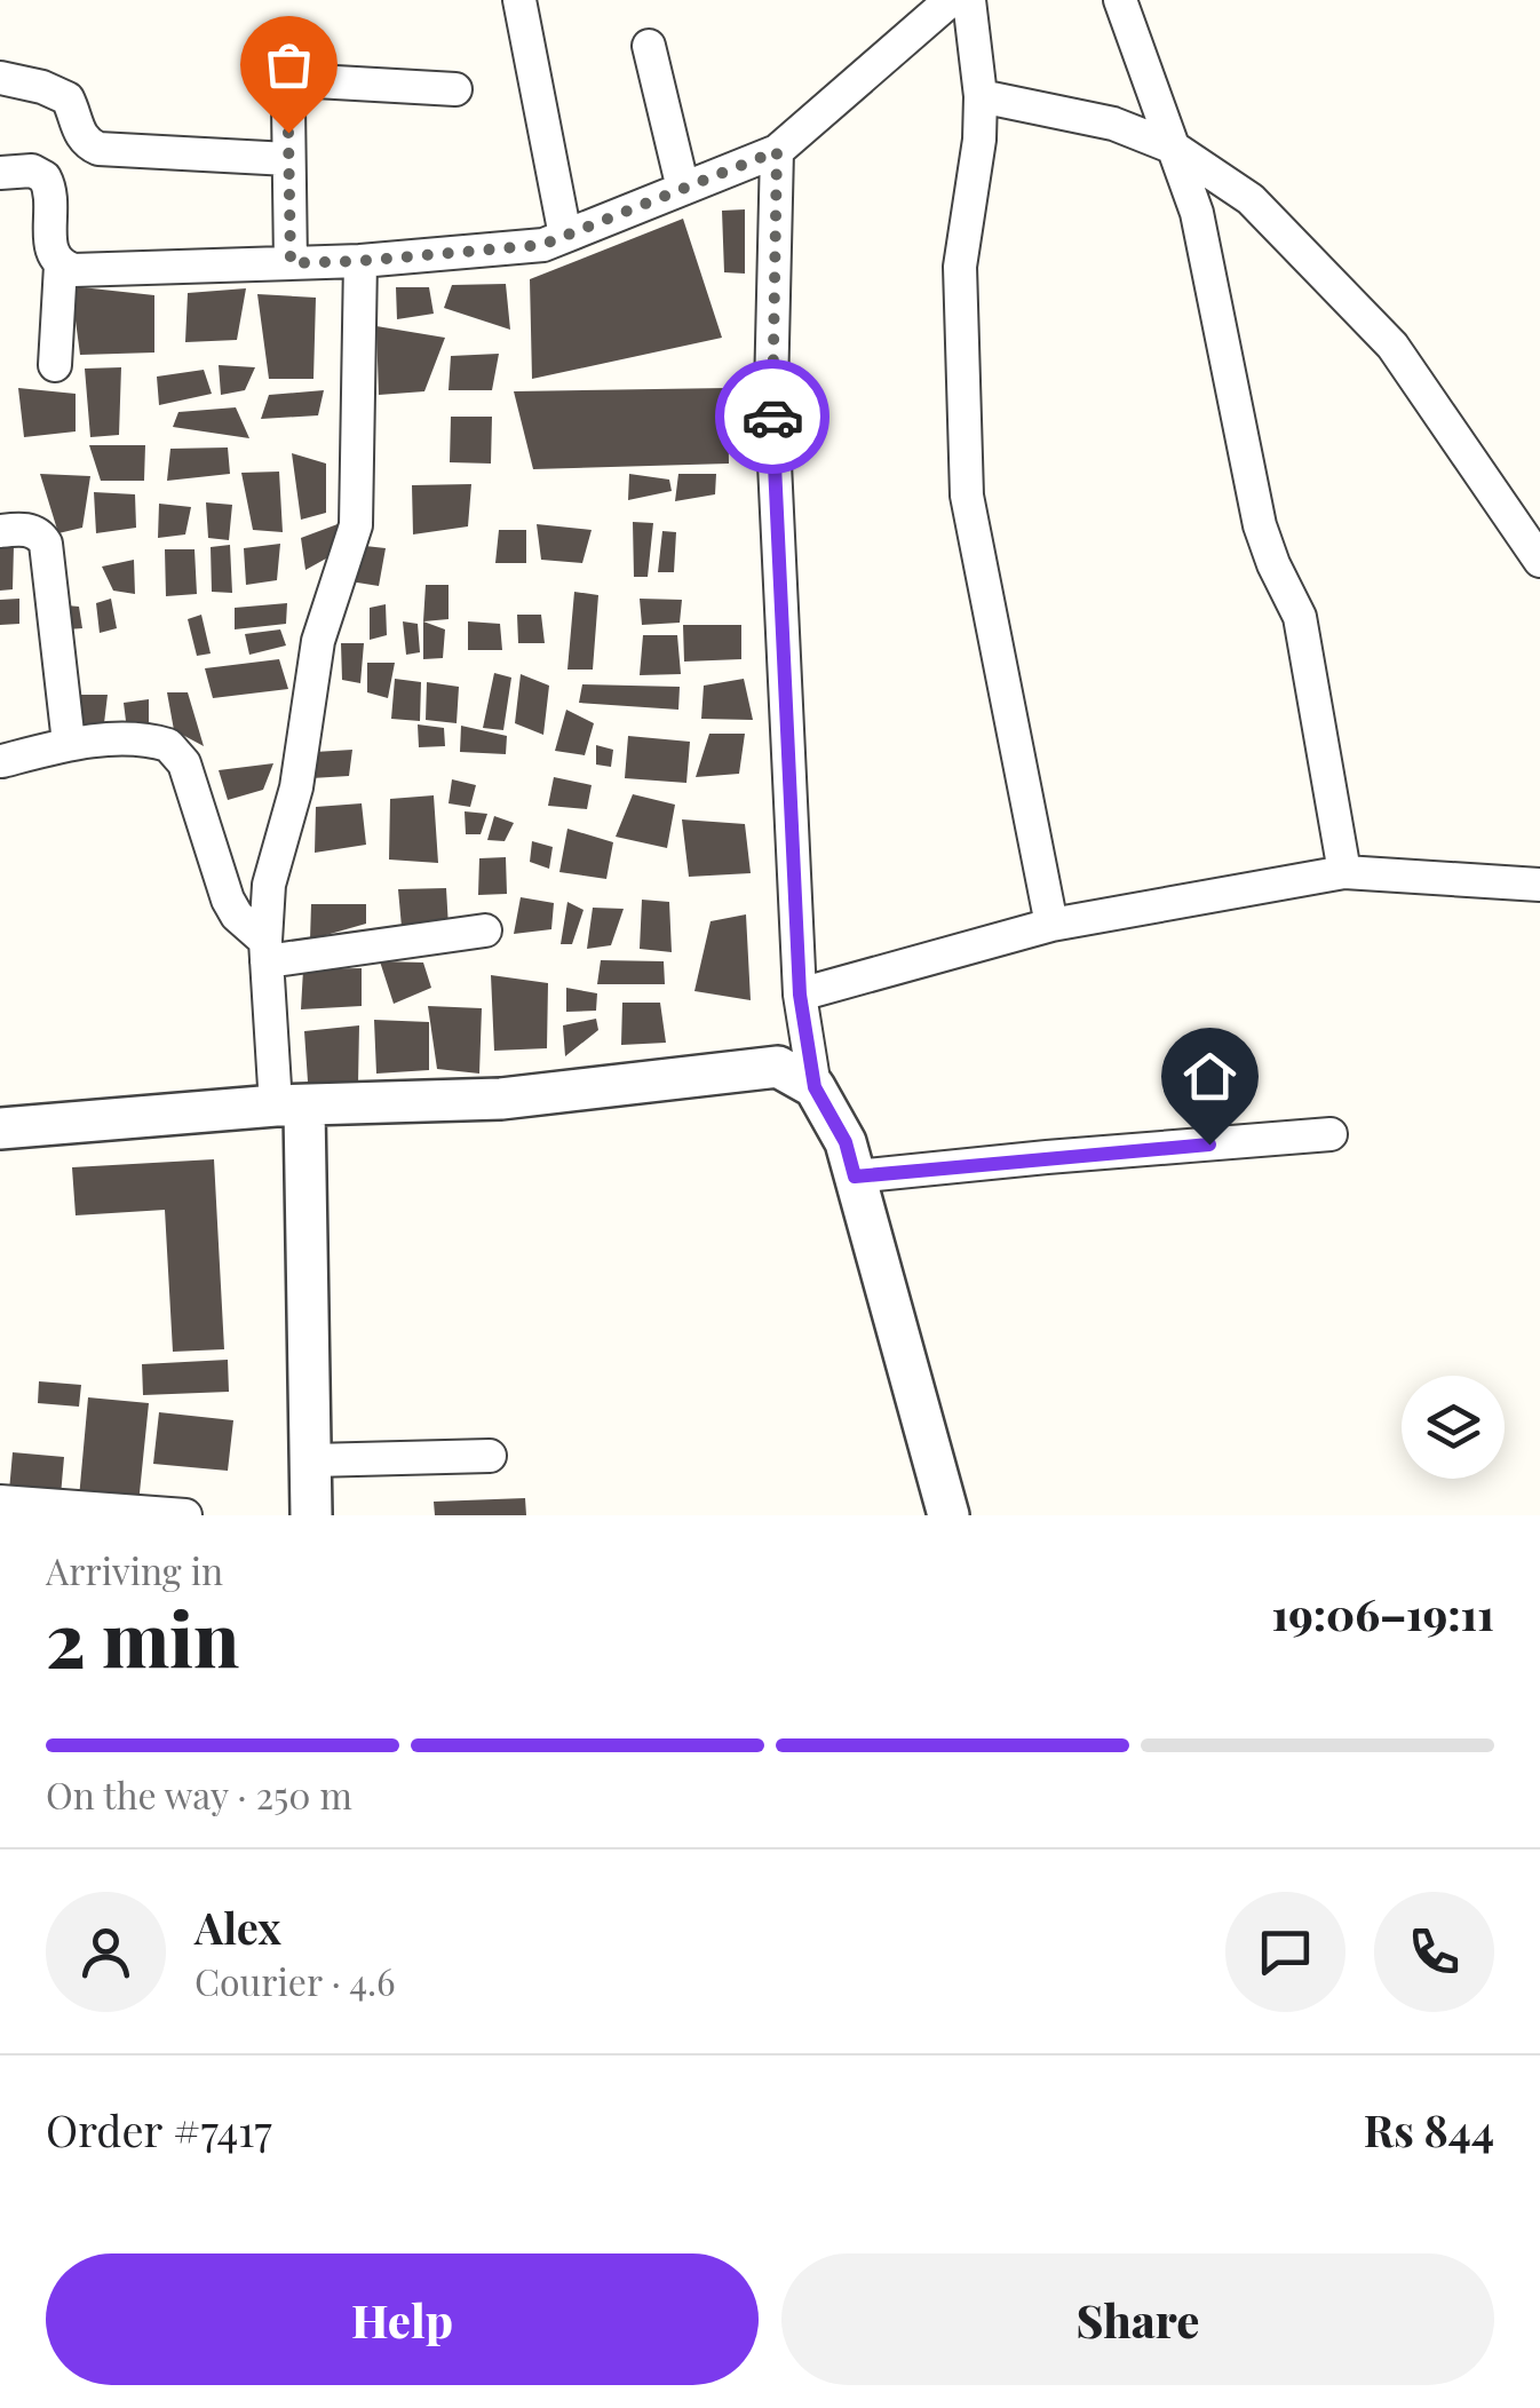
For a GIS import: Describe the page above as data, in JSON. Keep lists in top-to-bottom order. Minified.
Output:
{"page":{"heading":["2 min","Arriving in","19:06–19:11"],"panel":["Alex","Courier · 4.6","Order #7417","Rs 844"],"bar":"On the way · 250 m","buttons":["Help","Share"]}}
